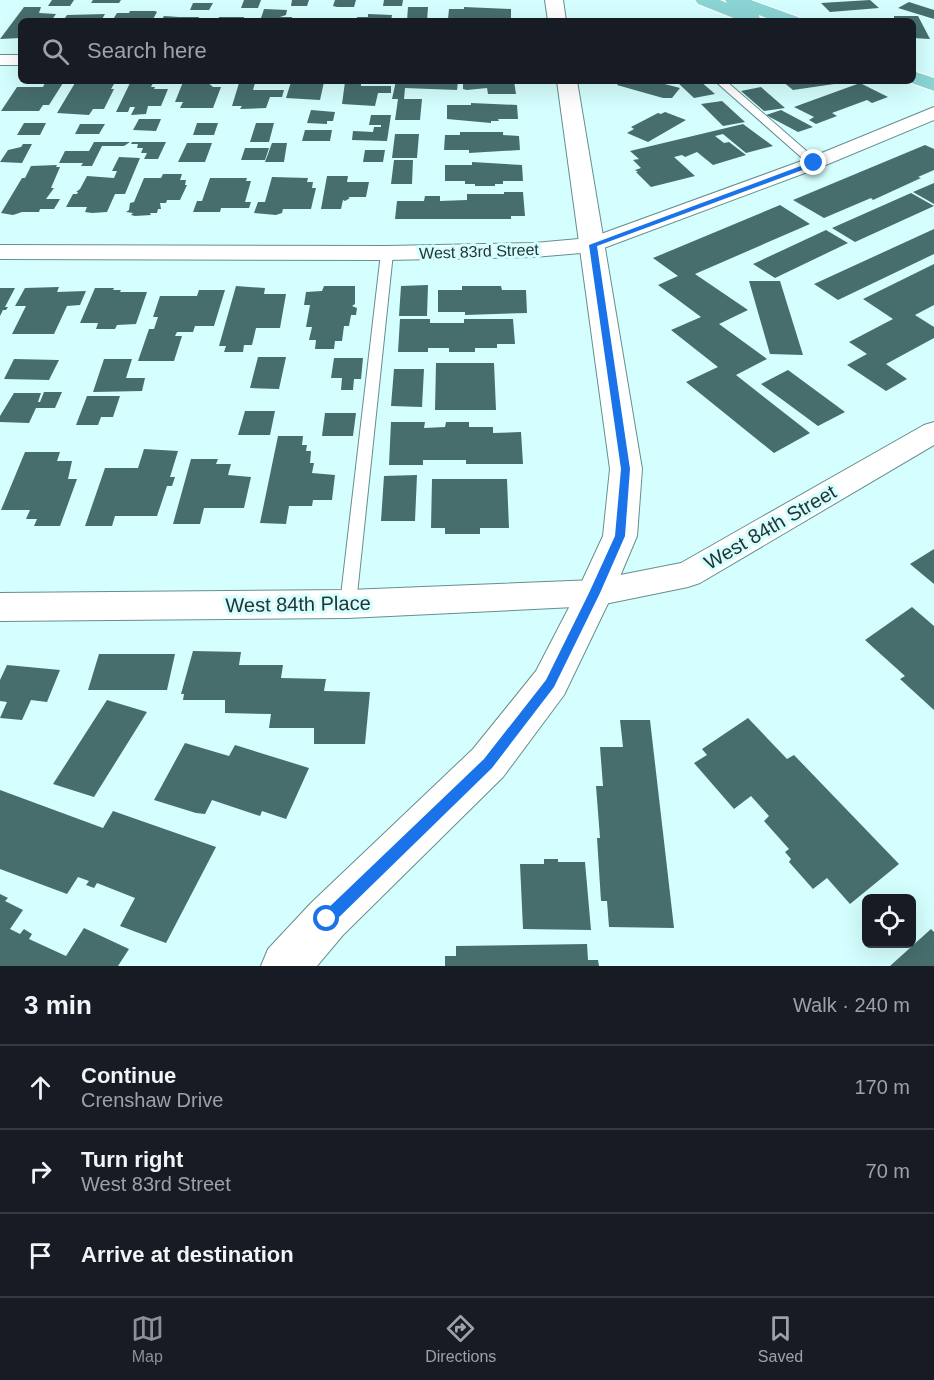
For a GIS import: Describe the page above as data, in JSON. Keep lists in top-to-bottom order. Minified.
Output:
{"streets":{"street":["West 83rd Street","West 84th Street","West 84th Place"]},"crossings":[["West 84th Street","West 84th Place"]],"page":{"search":"Search here","heading":["3 min","Walk · 240 m"],"list":[["Continue","Crenshaw Drive","170 m"],["Turn right","West 83rd Street","70 m"],"Arrive at destination"],"nav":["Map","Directions","Saved"]}}
